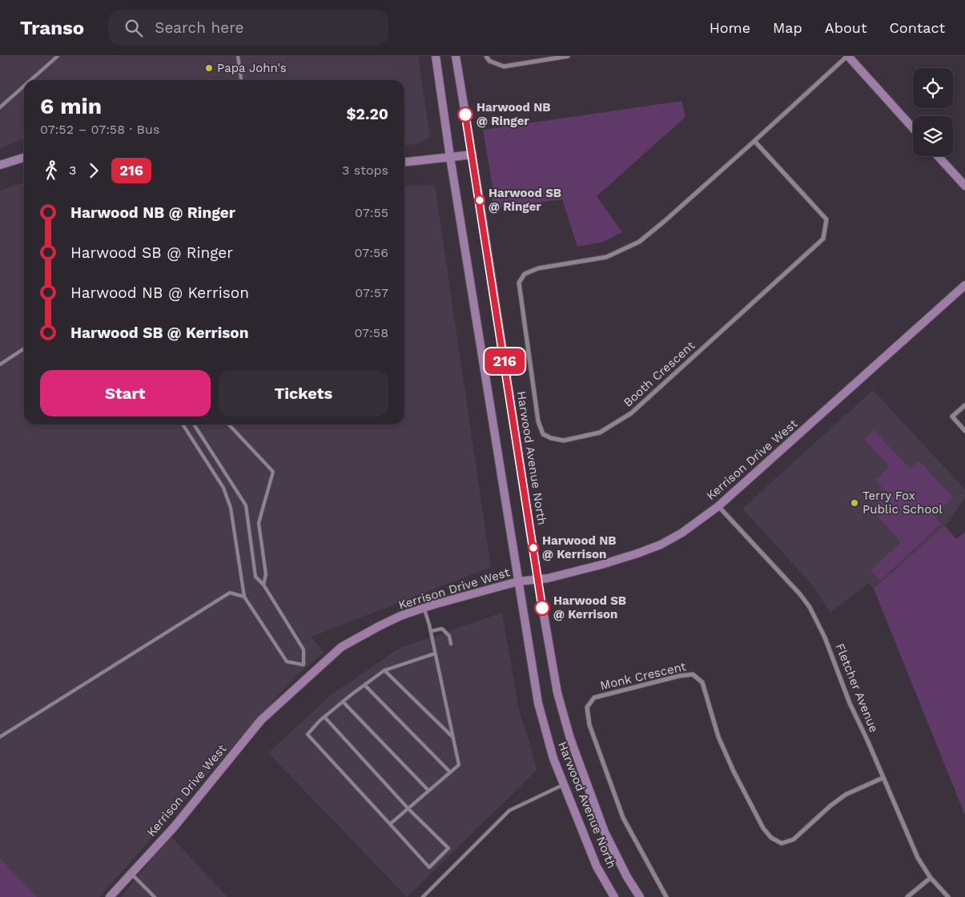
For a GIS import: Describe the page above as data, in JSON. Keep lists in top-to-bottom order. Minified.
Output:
{"streets":{"main road":["Harwood Avenue North","Kerrison Drive West"],"street":["Booth Crescent","Monk Crescent","Fletcher Avenue"]},"crossings":[["Harwood Avenue North","Kerrison Drive West"],["Kerrison Drive West","Fletcher Avenue"],["Monk Crescent","Fletcher Avenue"]],"places":["Papa John's","Harwood NB @ Ringer","Harwood SB @ Ringer","Terry Fox Public School","Harwood NB @ Kerrison","Harwood SB @ Kerrison"],"lines":["bus line 216"],"page":{"header":"Transo","search":"Search here","nav":["Home","Map","About","Contact"],"on_map":"216","heading":["6 min","07:52 – 07:58 · Bus","$2.20"],"legs":["3","216","3 stops"],"list":[{"name":"Harwood NB @ Ringer","value":"07:55"},{"name":"Harwood SB @ Ringer","value":"07:56"},{"name":"Harwood NB @ Kerrison","value":"07:57"},{"name":"Harwood SB @ Kerrison","value":"07:58"}],"buttons":["Start","Tickets"]}}
